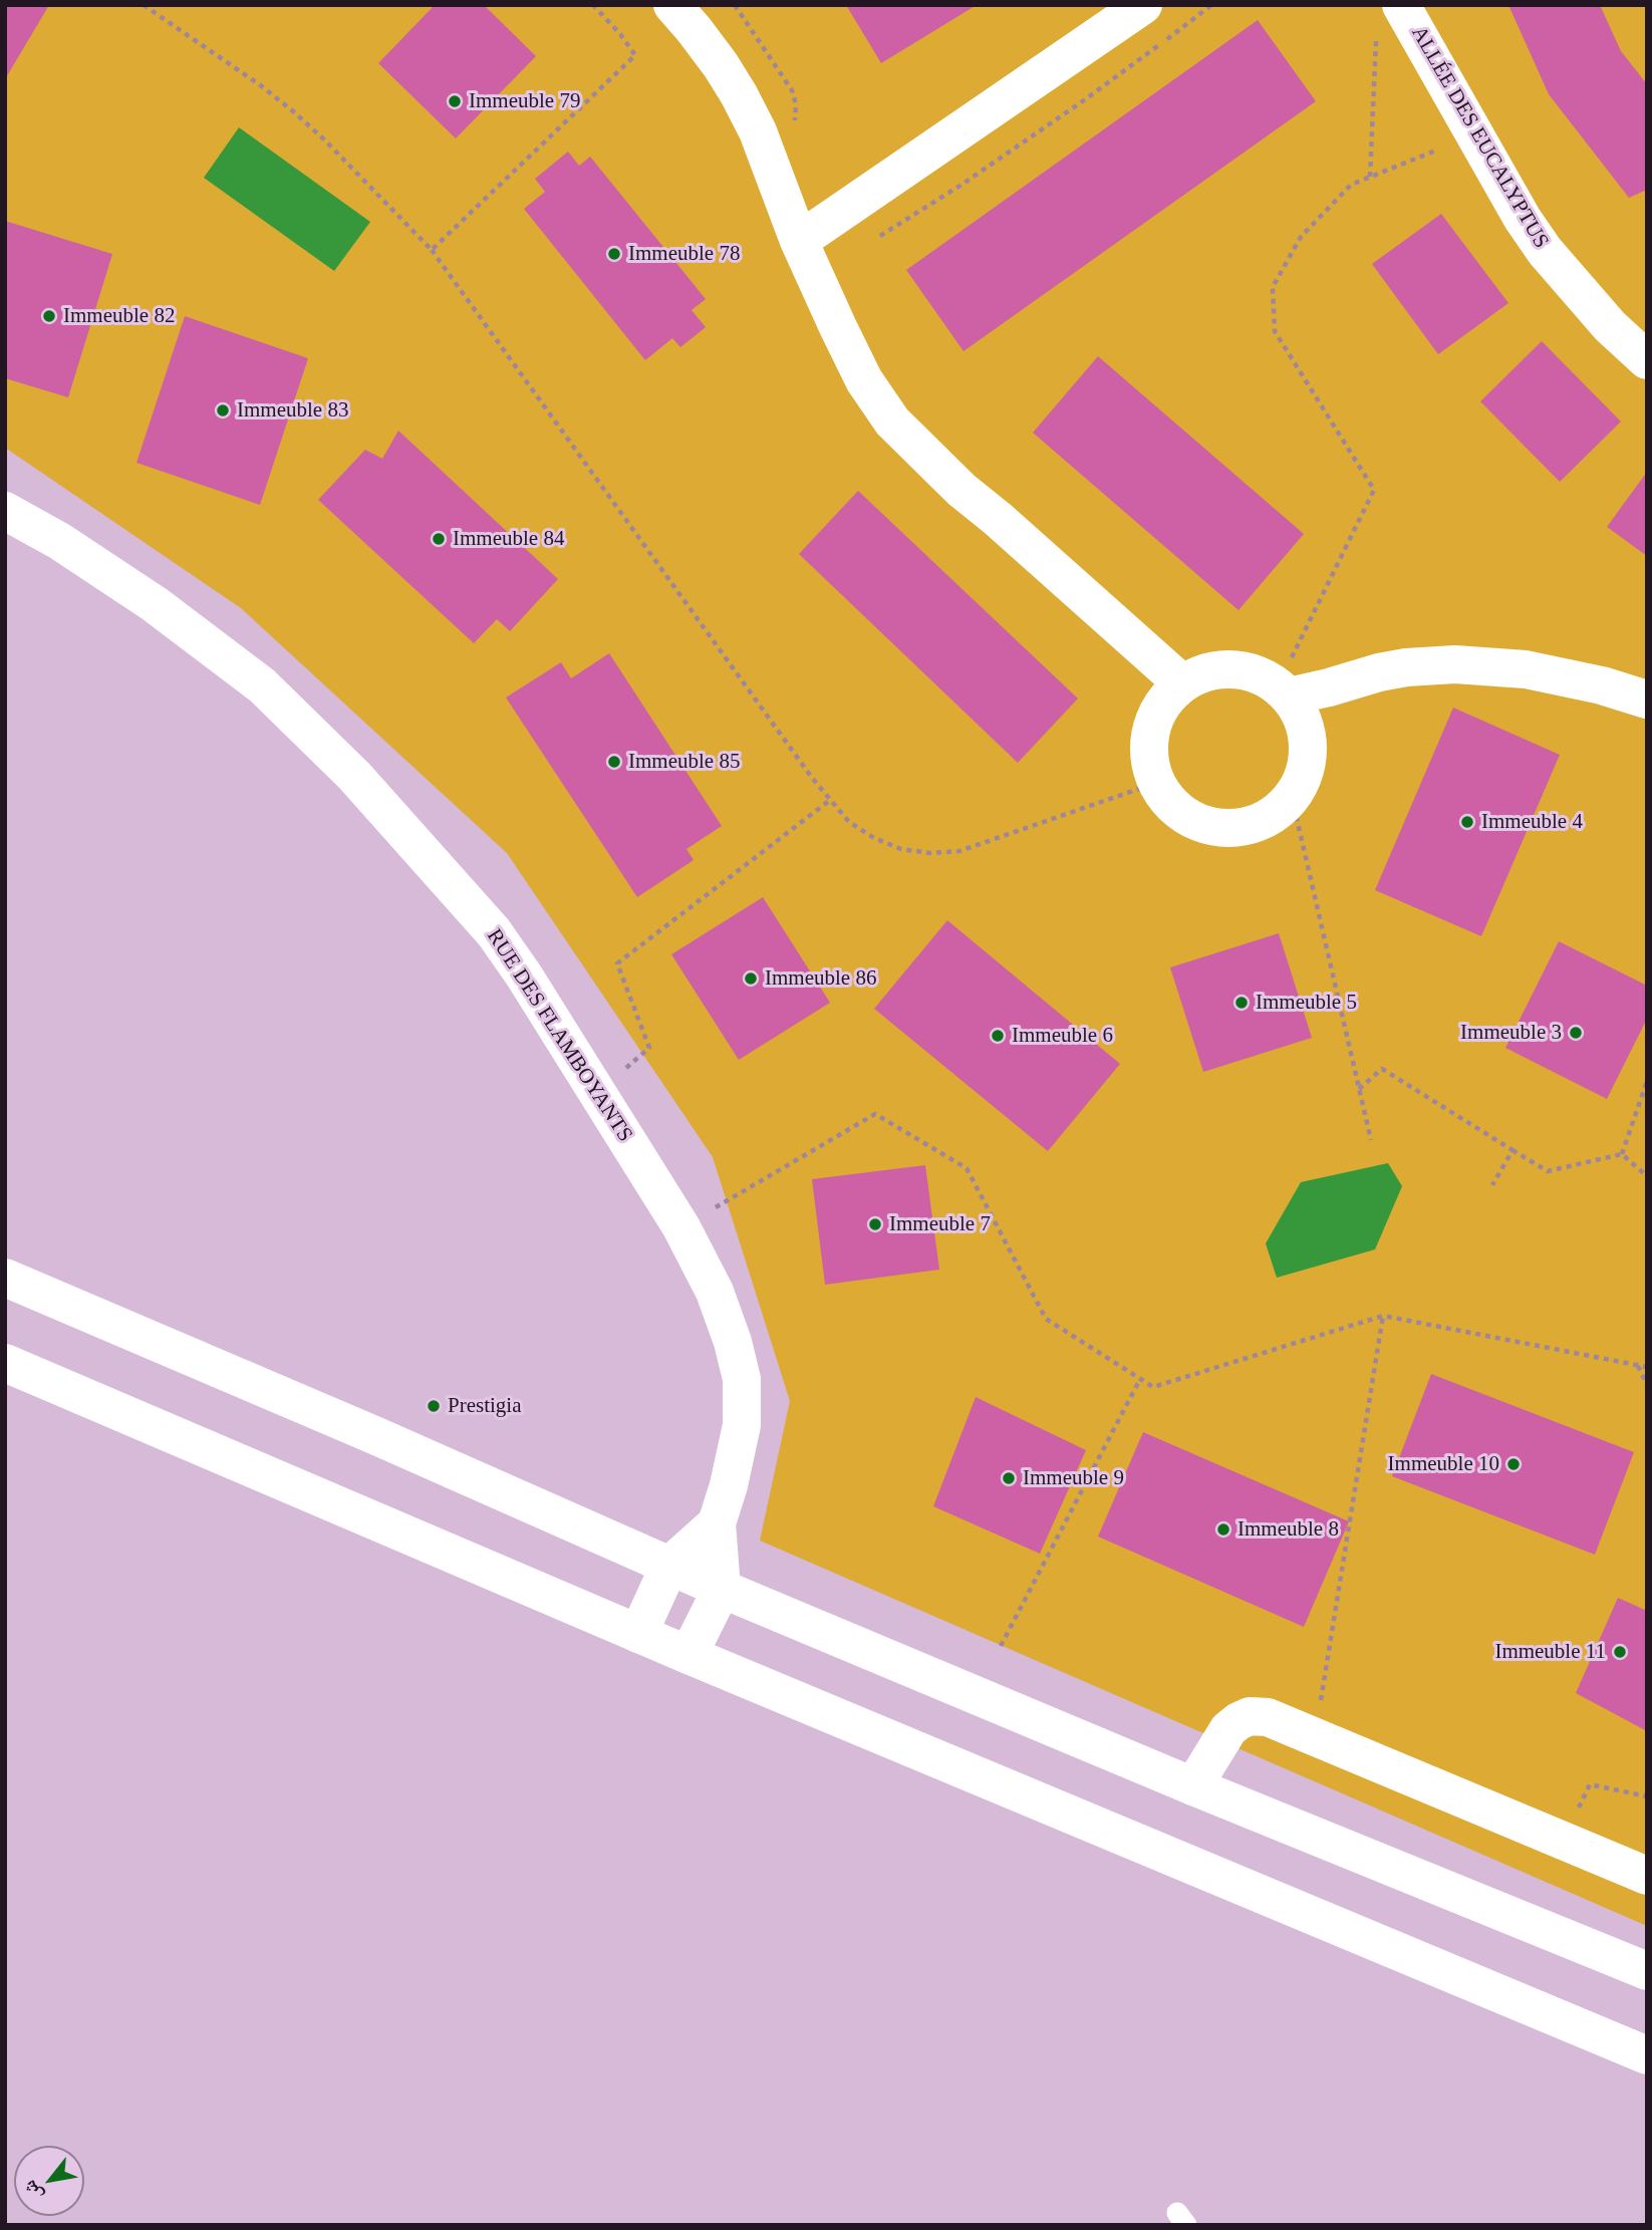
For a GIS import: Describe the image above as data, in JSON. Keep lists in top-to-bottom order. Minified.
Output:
{"streets":{"street":["ALLÉE DES EUCALYPTUS","RUE DES FLAMBOYANTS"]},"places":["Immeuble 79","Immeuble 78","Immeuble 82","Immeuble 83","Immeuble 84","Immeuble 85","Immeuble 4","Immeuble 86","Immeuble 5","Immeuble 3","Immeuble 6","Immeuble 7","Prestigia","Immeuble 10","Immeuble 9","Immeuble 8","Immeuble 11"],"north":"bottom left"}
